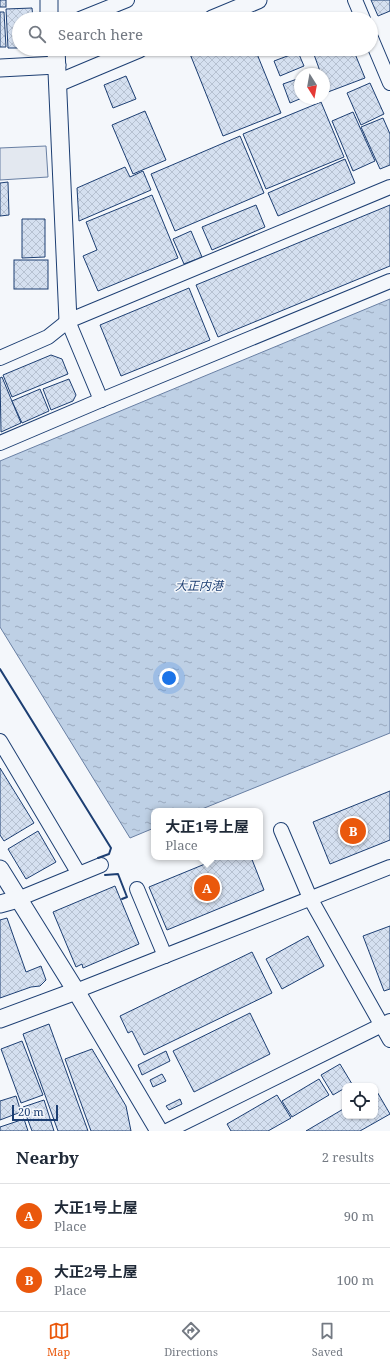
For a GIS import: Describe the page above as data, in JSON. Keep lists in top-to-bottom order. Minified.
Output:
{"water":["大正内港"],"scale_bar":"20 m","north":"bottom","page":{"search":"Search here","popup":["大正1号上屋","Place"],"pins":["B","A"],"scale":"20 m","heading":["Nearby","2 results"],"list":[{"mark":"A","name":"大正1号上屋","note":"Place","value":"90 m"},{"mark":"B","name":"大正2号上屋","note":"Place","value":"100 m"}],"nav":["Map","Directions","Saved"]}}
